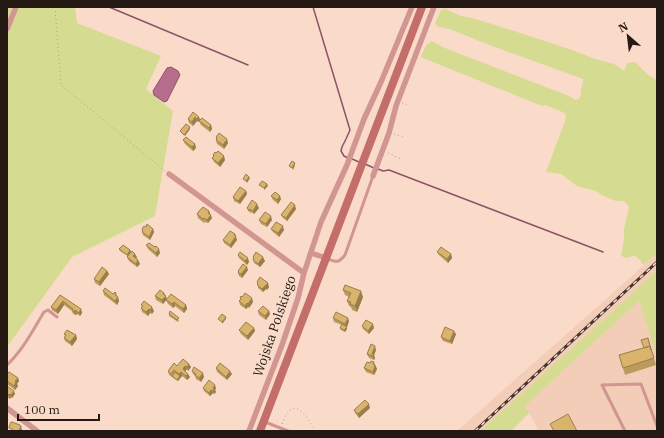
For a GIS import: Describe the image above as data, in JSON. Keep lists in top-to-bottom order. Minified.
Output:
{"streets":{"main road":["Wojska Polskiego"]},"scale_bar":"100 m","north":"top left"}
